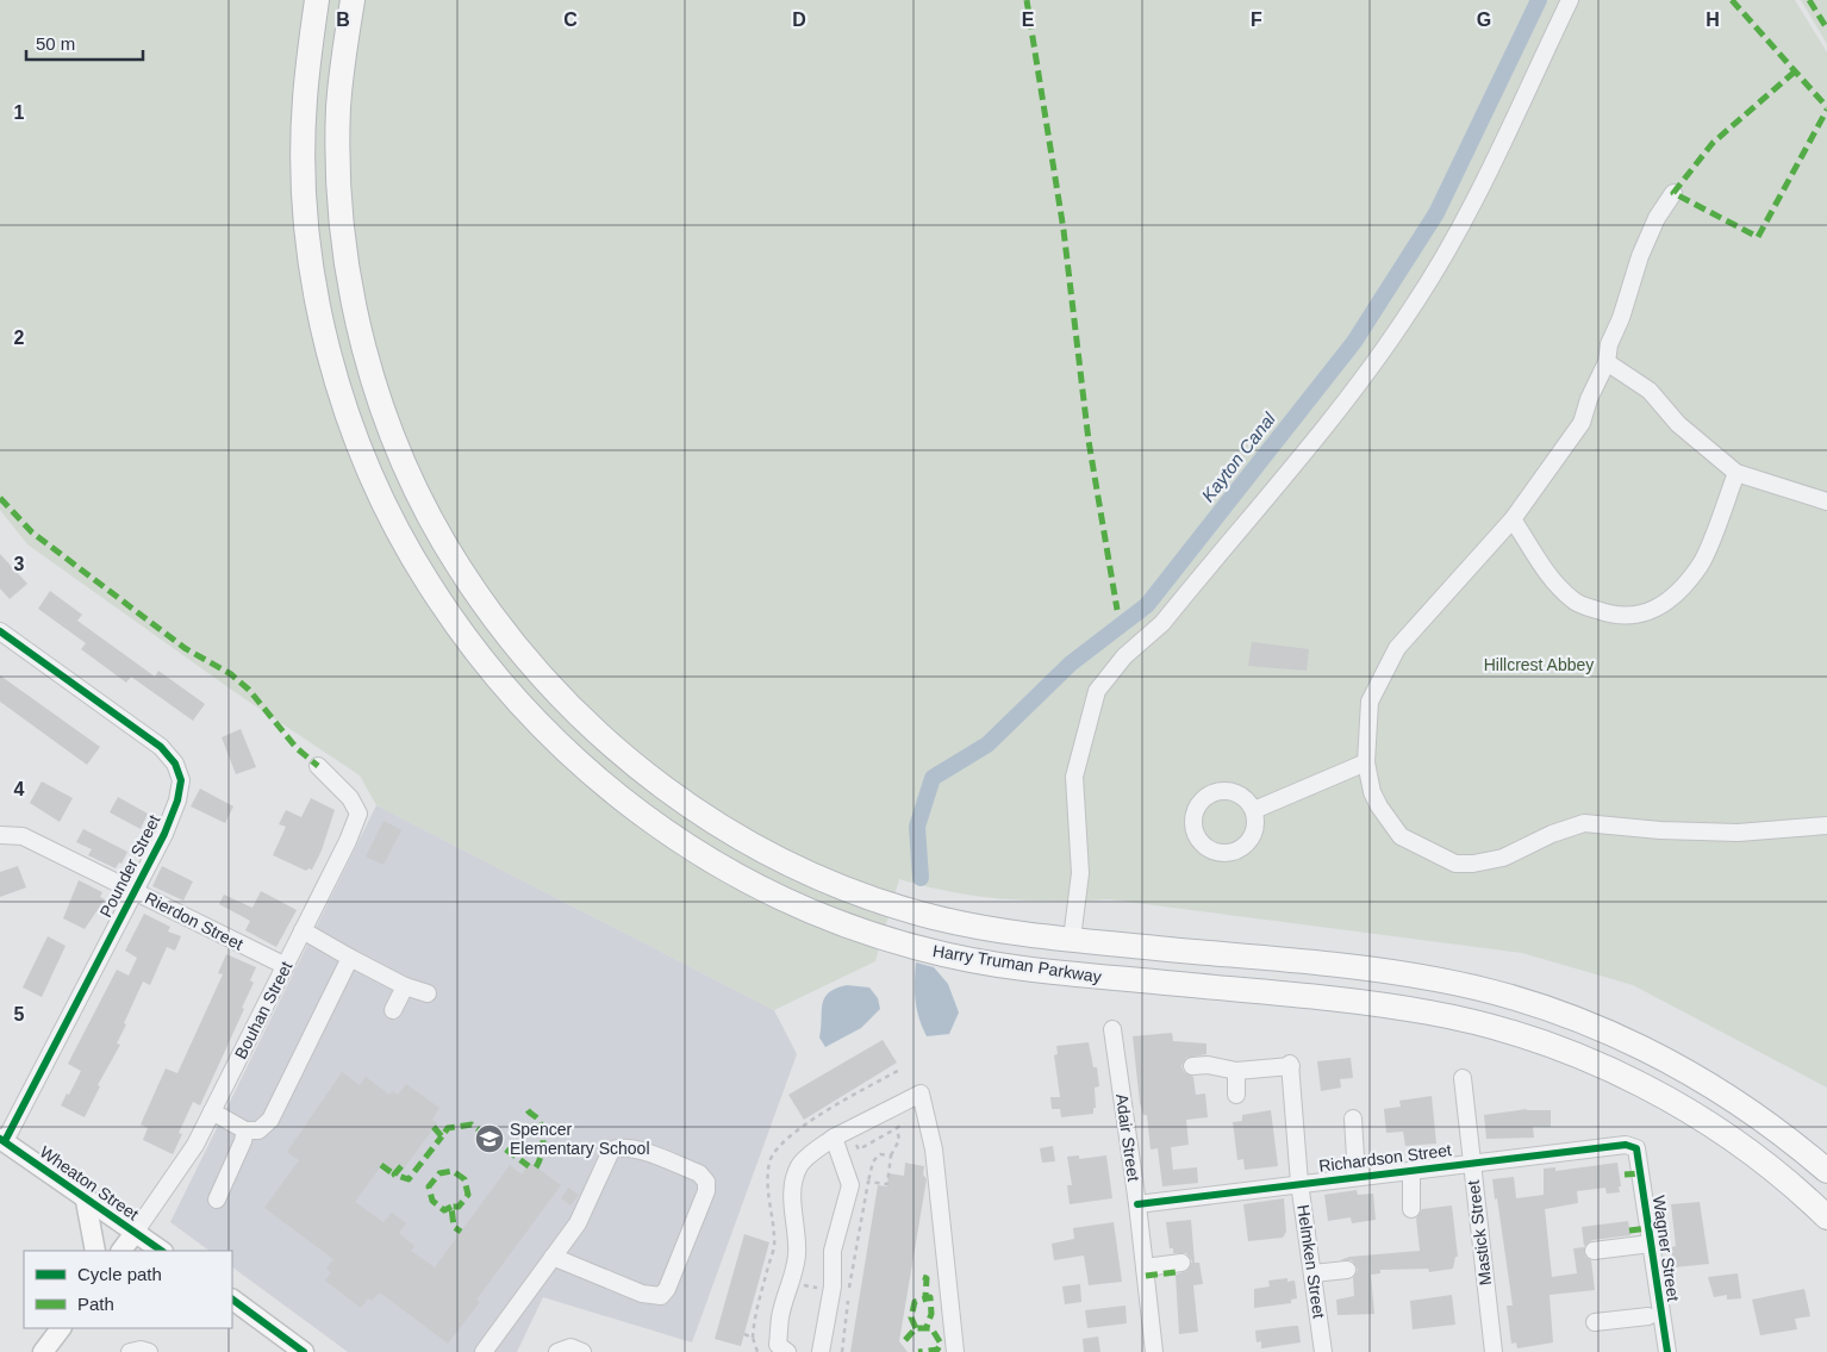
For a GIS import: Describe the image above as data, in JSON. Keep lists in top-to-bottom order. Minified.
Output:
{"streets":{"highway":["Harry Truman Parkway"],"main road":["Bouhan Street","Wheaton Street"],"street":["Pounder Street","Rierdon Street","Adair Street","Richardson Street","Mastick Street","Wagner Street","Helmken Street"]},"crossings":[["Pounder Street","Rierdon Street"],["Pounder Street","Wheaton Street"],["Rierdon Street","Bouhan Street"],["Bouhan Street","Wheaton Street"],["Adair Street","Richardson Street"],["Richardson Street","Mastick Street"],["Richardson Street","Wagner Street"],["Richardson Street","Helmken Street"]],"water":["Kayton Canal"],"parks":["Hillcrest Abbey"],"places":{"school or university":["Spencer Elementary School"]},"legend":["Cycle path","Path"],"scale_bar":"50 m","grid":{"columns":["B","C","D","E","F","G","H"],"rows":["1","2","3","4","5"]}}
